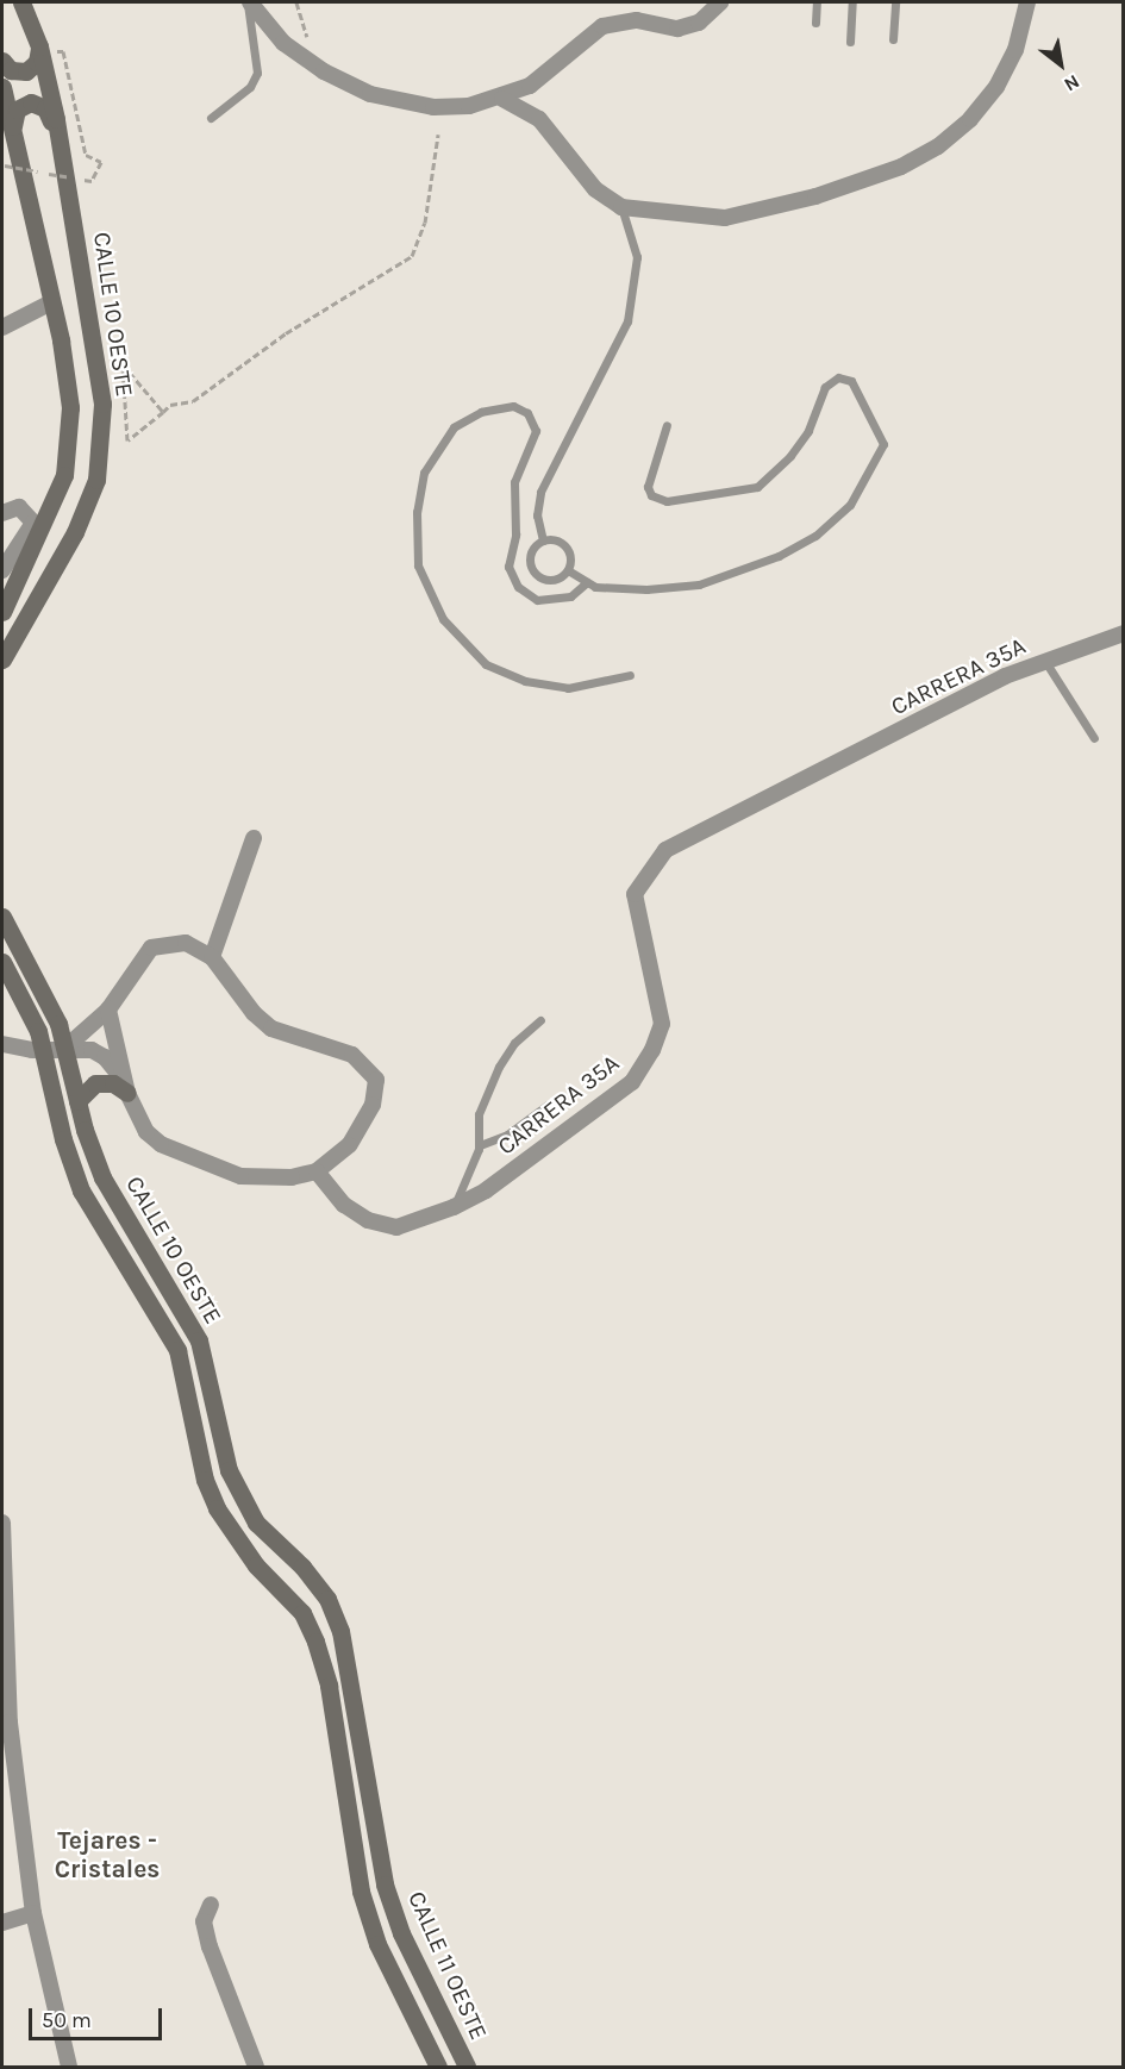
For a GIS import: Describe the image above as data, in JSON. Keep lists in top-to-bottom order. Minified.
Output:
{"streets":{"main road":["CALLE 10 OESTE","CALLE 11 OESTE"],"street":["CARRERA 35A"]},"crossings":[["CALLE 10 OESTE","CALLE 11 OESTE"]],"districts":["Tejares - Cristales"],"scale_bar":"50 m","north":"bottom right"}
